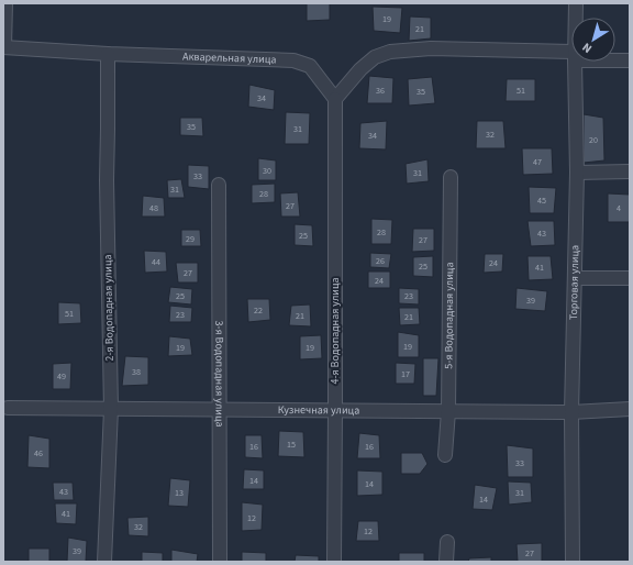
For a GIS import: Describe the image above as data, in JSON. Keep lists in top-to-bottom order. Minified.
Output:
{"streets":{"street":["Акварельная улица","Торговая улица","2-я Водопадная улица","5-я Водопадная улица","4-я Водопадная улица","3-я Водопадная улица","Кузнечная улица"]},"crossings":[["Акварельная улица","2-я Водопадная улица"],["Акварельная улица","4-я Водопадная улица"],["Торговая улица","Кузнечная улица"],["2-я Водопадная улица","Кузнечная улица"],["5-я Водопадная улица","Кузнечная улица"],["4-я Водопадная улица","Кузнечная улица"],["3-я Водопадная улица","Кузнечная улица"]],"house_numbers":["19","21","36","51","35","34","35","31","32","34","20","47","30","31","33","31","28","45","27","48","4","28","43","25","29","27","26","44","24","25","41","27","24","25","23","39","22","51","23","21","21","19","19","19","38","17","49","15","16","16","46","33","14","14","43","13","31","14","41","12","32","12","39","27"],"north":"bottom left"}
